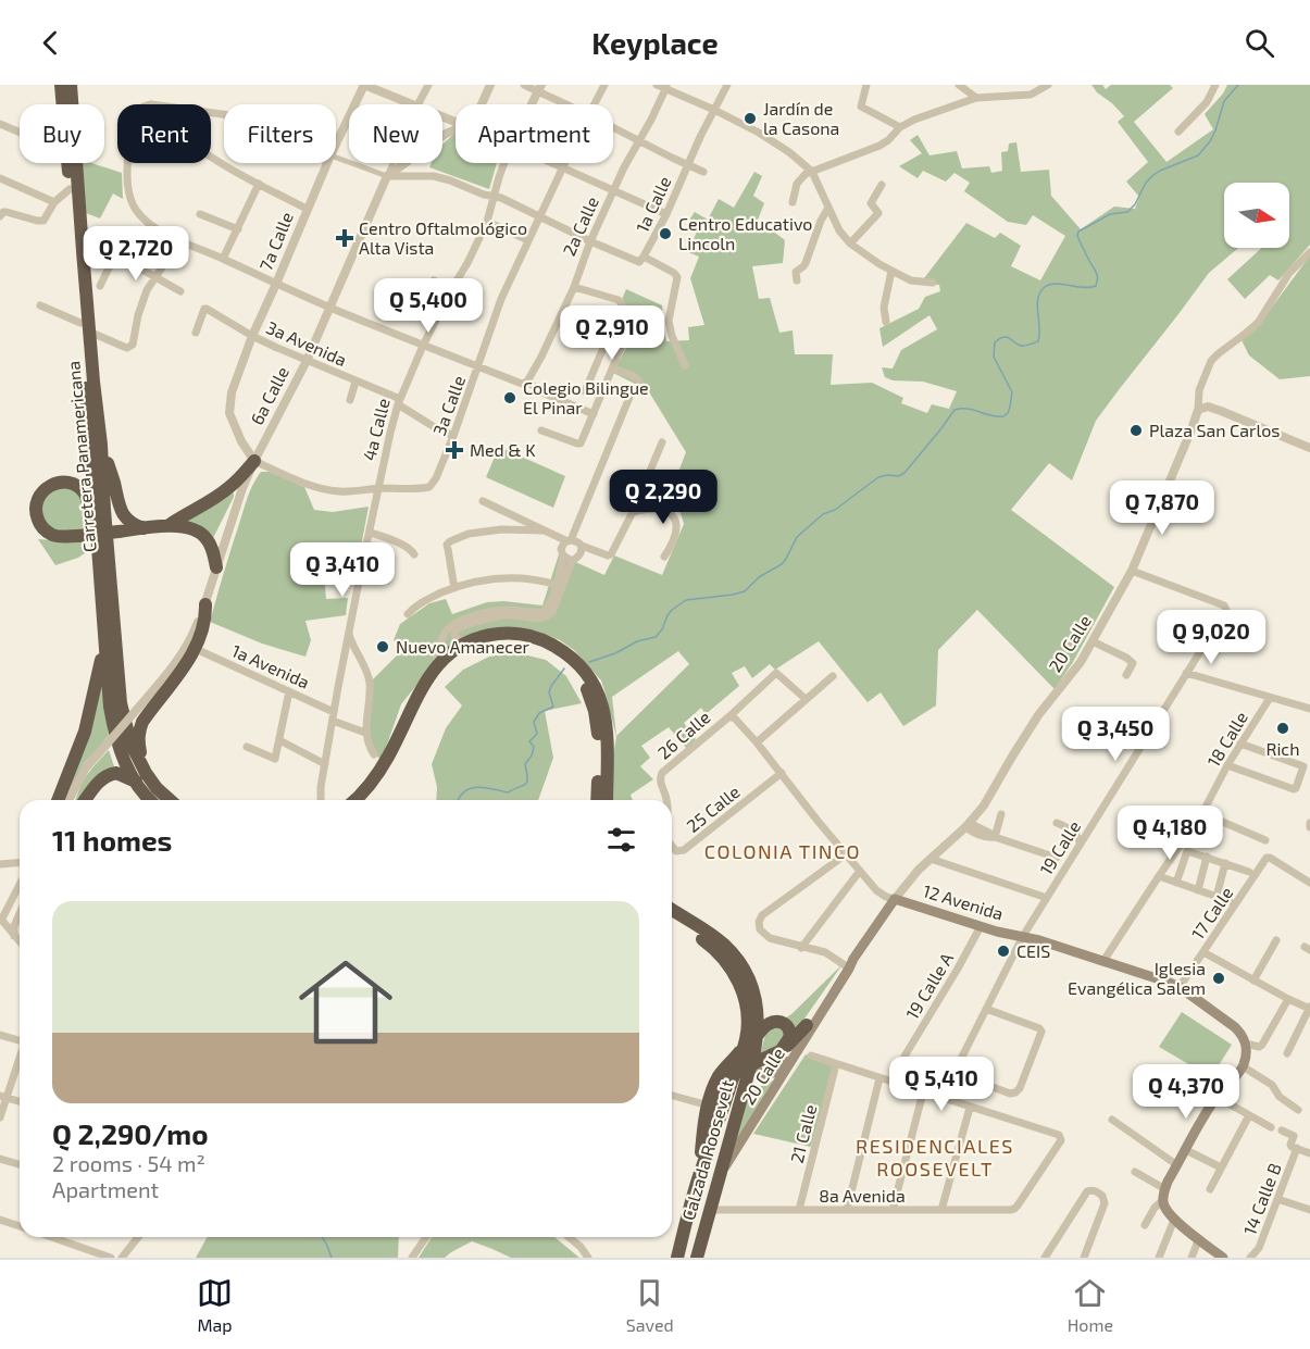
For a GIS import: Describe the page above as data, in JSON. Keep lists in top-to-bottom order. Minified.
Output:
{"streets":{"highway":["Carretera Panamericana","Calzada Roosevelt"],"main road":["20 Calle","12 Avenida"],"street":["1a Calle","2a Calle","7a Calle","3a Avenida","6a Calle","3a Calle","4a Calle","1a Avenida","26 Calle","18 Calle","25 Calle","19 Calle","17 Calle","19 Calle A","21 Calle","8a Avenida","14 Calle B"]},"crossings":[["7a Calle","3a Avenida"],["7a Calle","6a Calle"],["3a Avenida","6a Calle"],["3a Avenida","3a Calle"],["3a Avenida","4a Calle"],["3a Calle","4a Calle"],["4a Calle","1a Avenida"],["20 Calle","19 Calle"],["20 Calle","12 Avenida"],["20 Calle","Calzada Roosevelt"],["26 Calle","25 Calle"],["26 Calle","12 Avenida"],["18 Calle","12 Avenida"],["25 Calle","12 Avenida"],["19 Calle","12 Avenida"],["12 Avenida","17 Calle"],["12 Avenida","19 Calle A"],["21 Calle","8a Avenida"],["Calzada Roosevelt","8a Avenida"]],"districts":["COLONIA TINCO","RESIDENCIALES ROOSEVELT"],"places":{"other":["Jardín de la Casona","Centro Educativo Lincoln","Colegio Bilingue El Pinar","Plaza San Carlos","Nuevo Amanecer","Rich","CEIS","Iglesia Evangélica Salem"],"health":["Centro Oftalmológico Alta Vista","Med & K"]},"north":"right","page":{"header":"Keyplace","chip":["Buy","Rent","Filters","New","Apartment"],"price":["Q 2,720","Q 5,400","Q 2,910","Q 2,290","Q 7,870","Q 3,410","Q 9,020","Q 3,450","Q 4,180","Q 5,410","Q 4,370"],"heading":"11 homes","list":[{"name":"Q 2,290/mo","note":"2 rooms · 54 m² · Apartment"}],"tabs":["Map","Saved","Home"]}}
